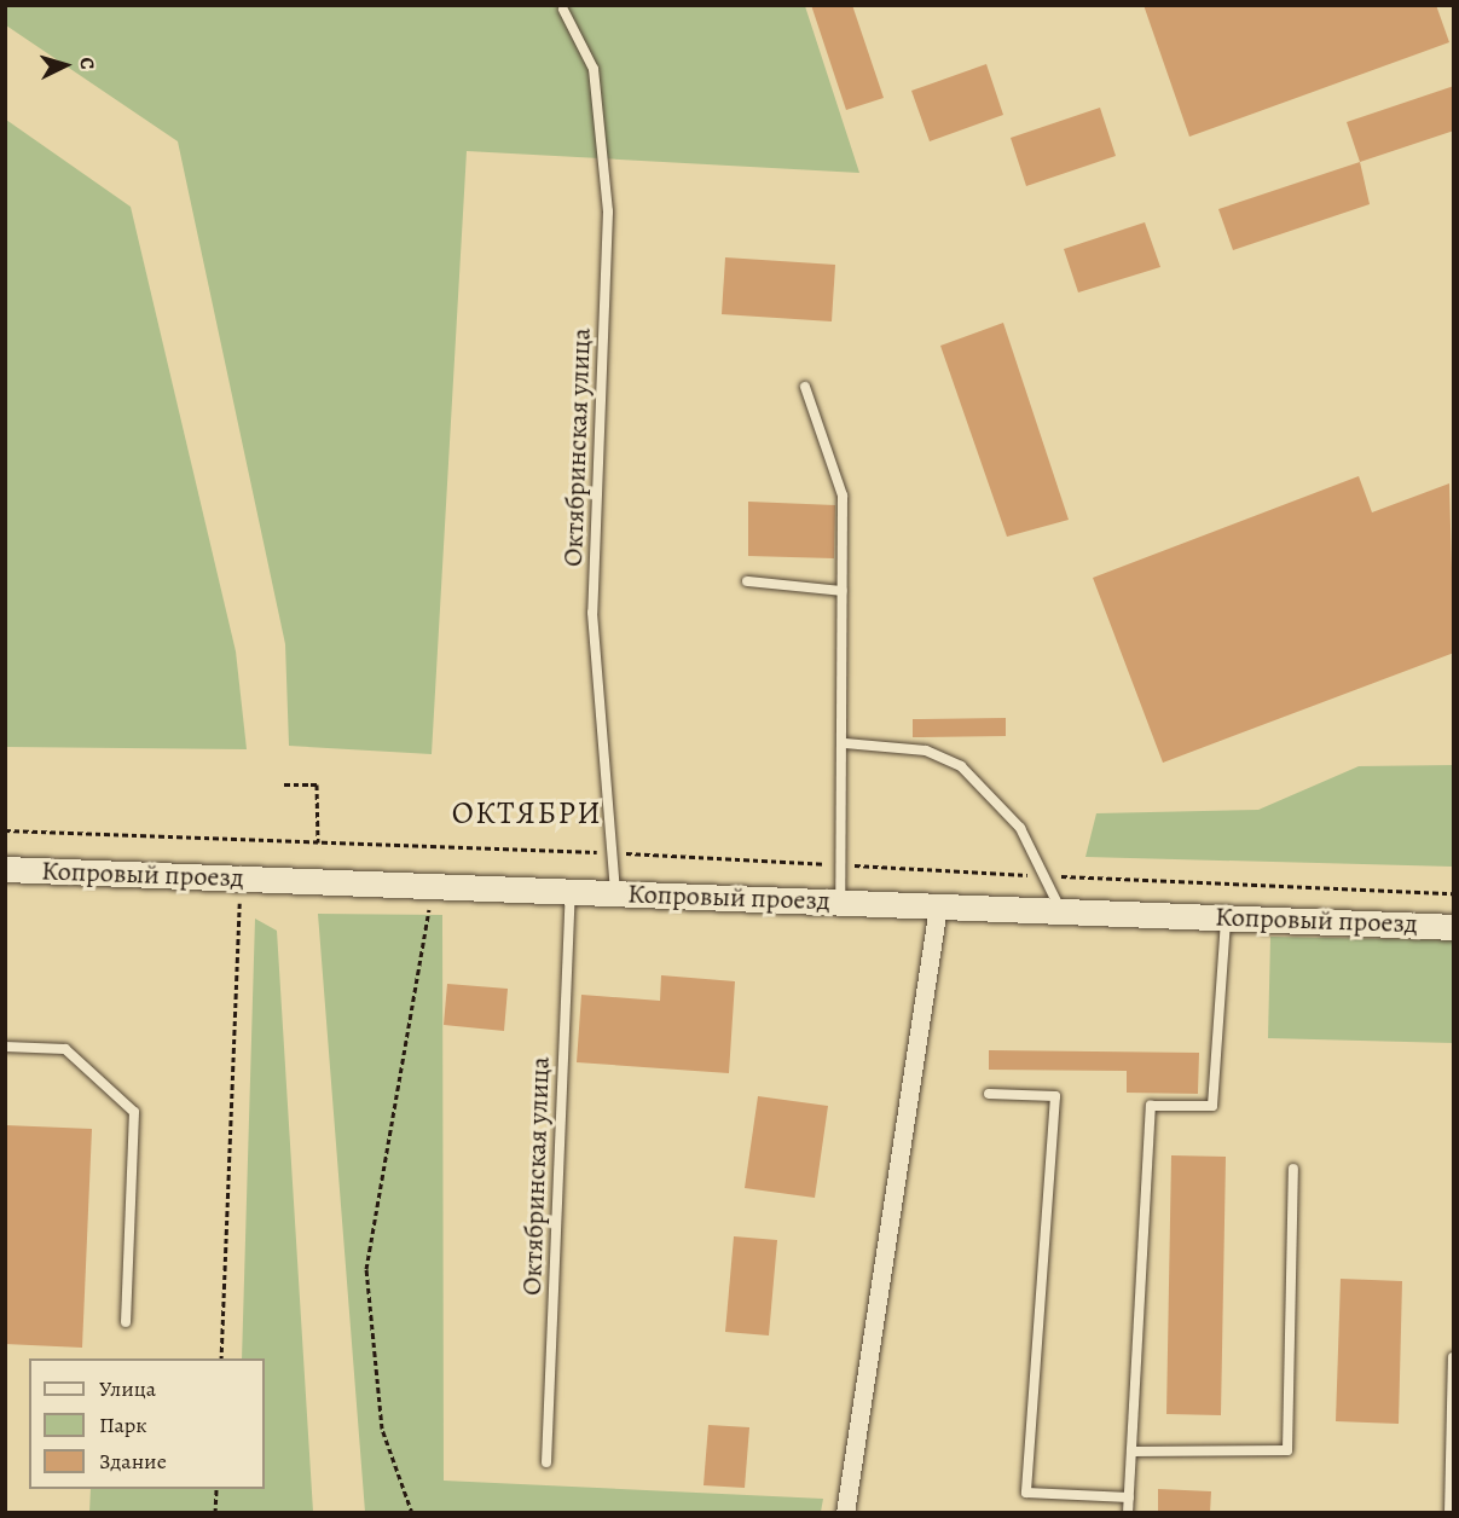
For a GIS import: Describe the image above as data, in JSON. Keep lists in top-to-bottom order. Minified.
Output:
{"streets":{"main road":["Копровый проезд"],"lane":["Октябринская улица"]},"crossings":[["Октябринская улица","Копровый проезд"]],"districts":["ОКТЯБРИ"],"legend":["Улица","Парк","Здание"],"north":"right"}
